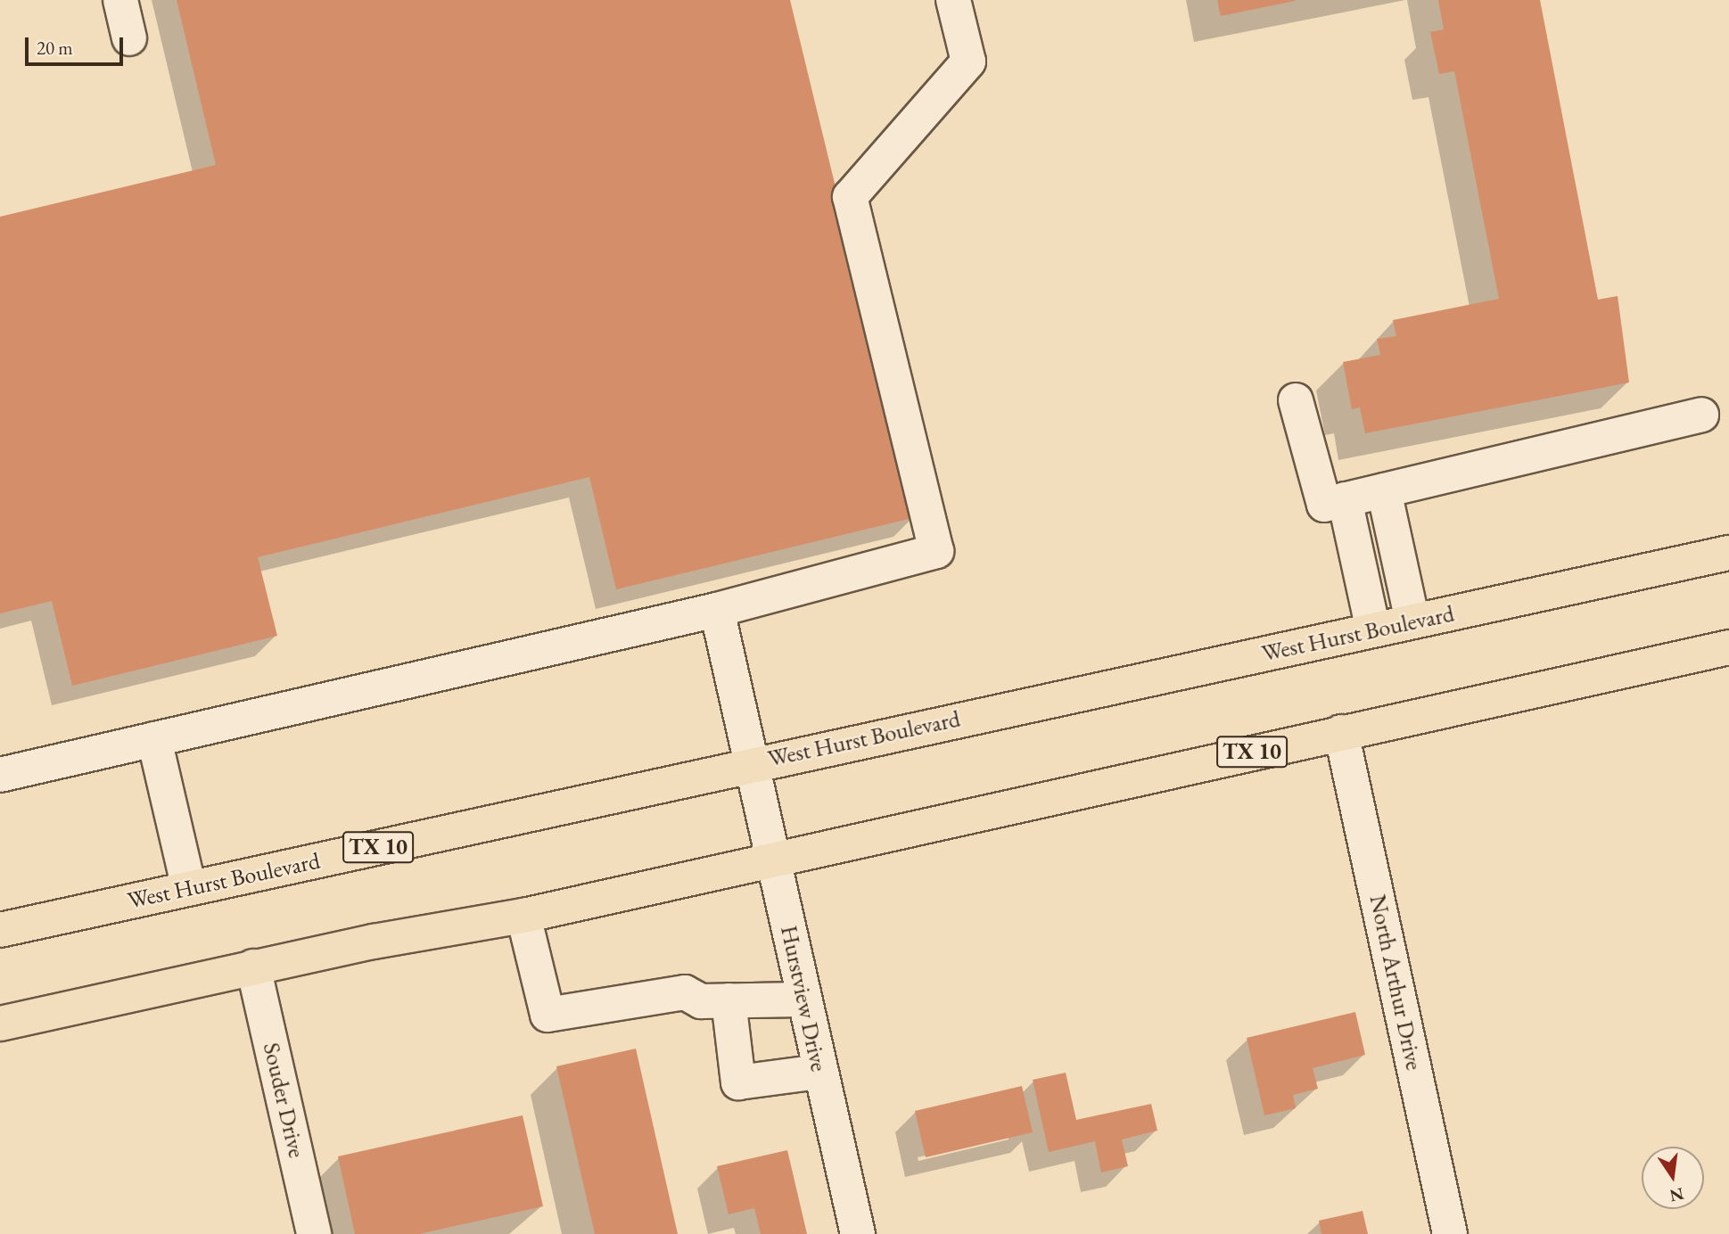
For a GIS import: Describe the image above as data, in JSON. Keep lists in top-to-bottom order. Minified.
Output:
{"streets":{"main road":["West Hurst Boulevard","TX 10"],"street":["North Arthur Drive","Hurstview Drive","Souder Drive"]},"crossings":[["West Hurst Boulevard","Hurstview Drive"],["TX 10","North Arthur Drive"],["TX 10","Hurstview Drive"],["TX 10","Souder Drive"]],"scale_bar":"20 m","north":"bottom"}
